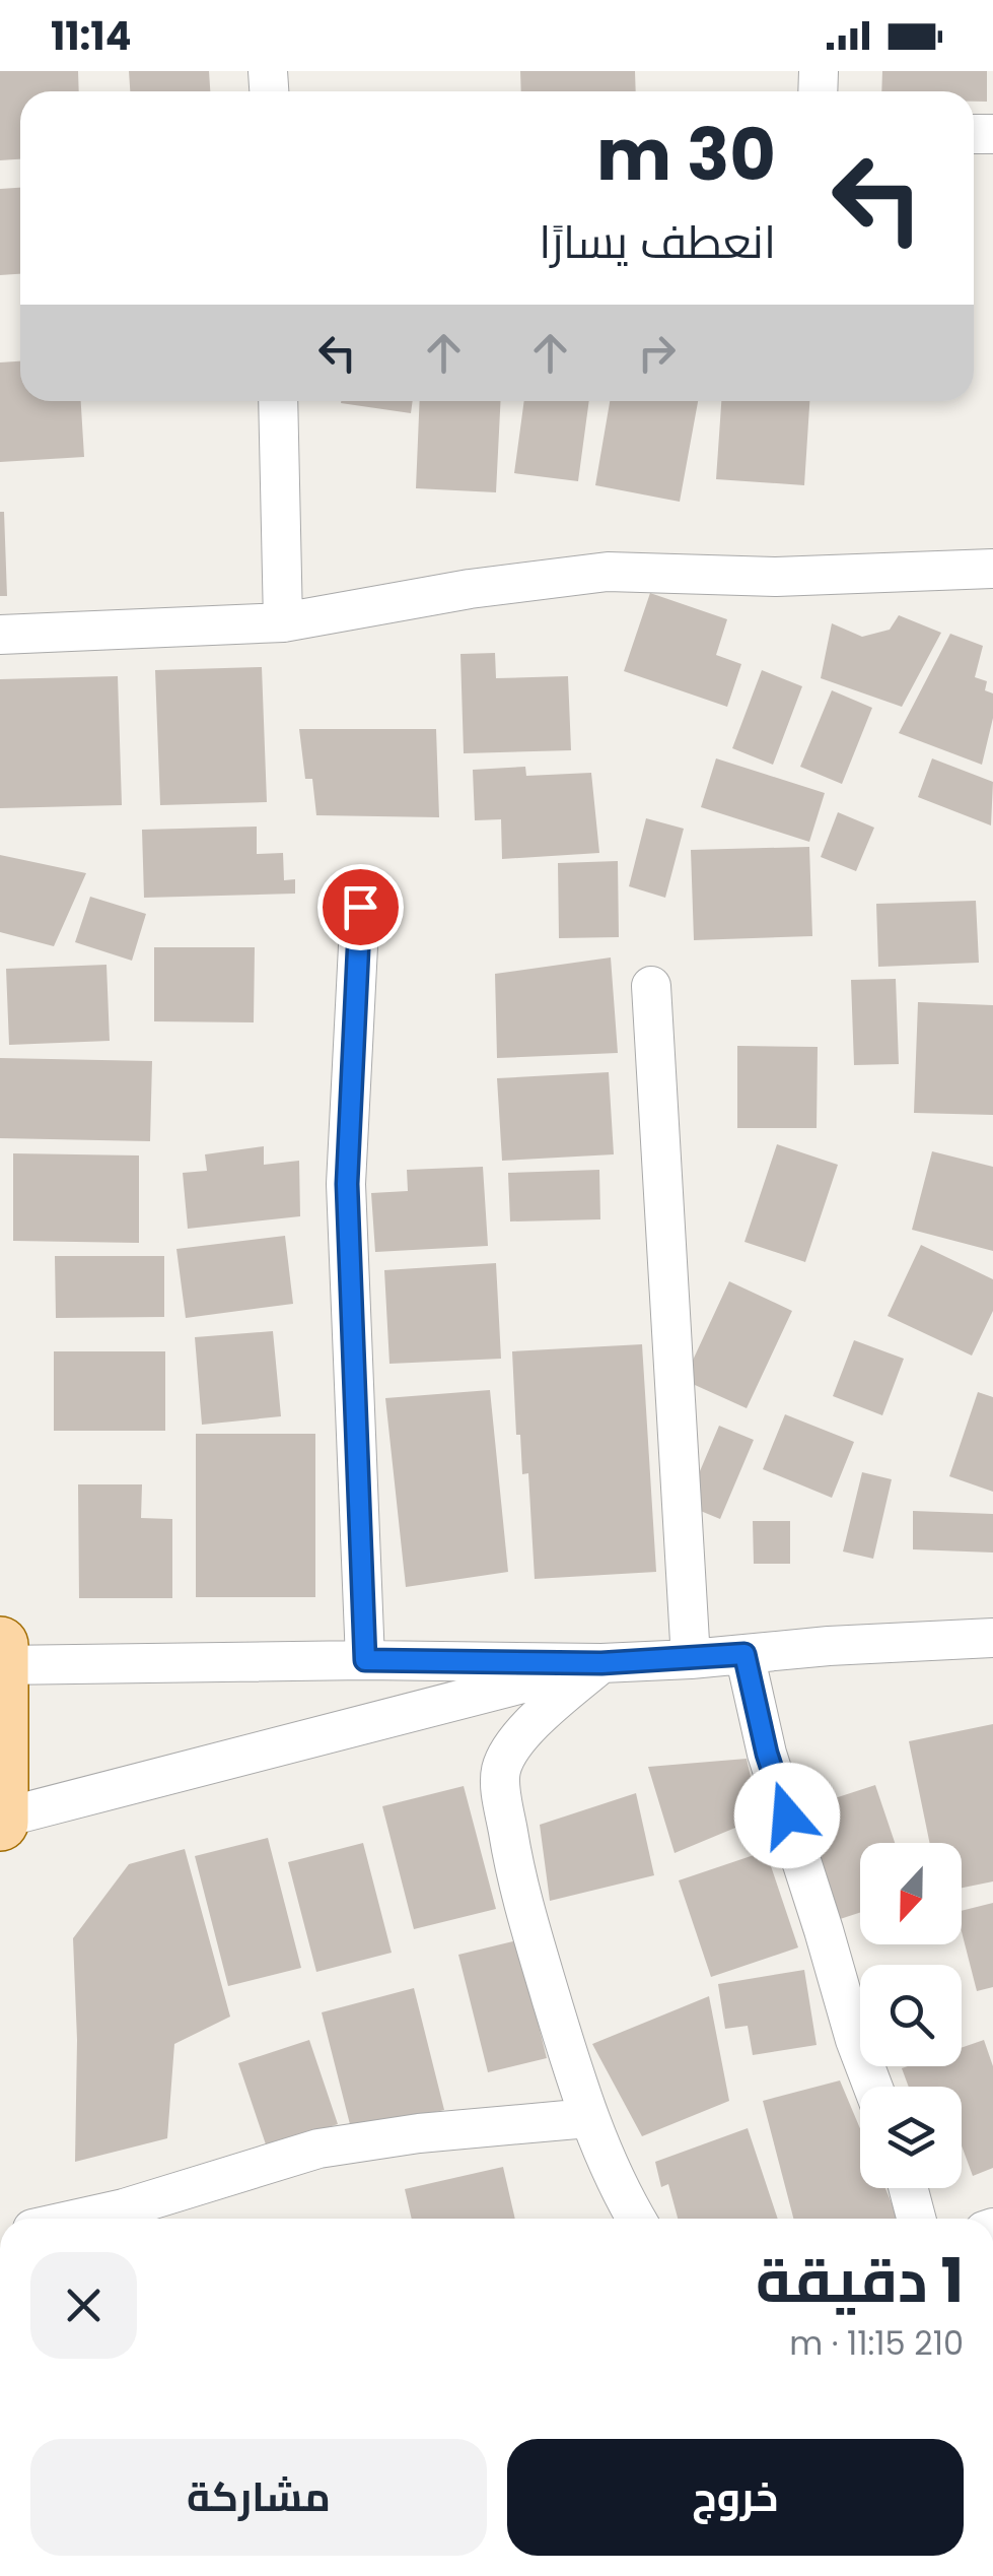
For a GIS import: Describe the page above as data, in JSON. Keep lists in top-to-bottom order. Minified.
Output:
{"north":"bottom","page":{"status":"11:14","turn":["30 m","انعطف يسارًا"],"heading":["1 دقيقة","210 m · 11:15"],"buttons":["خروج","مشاركة"]}}
